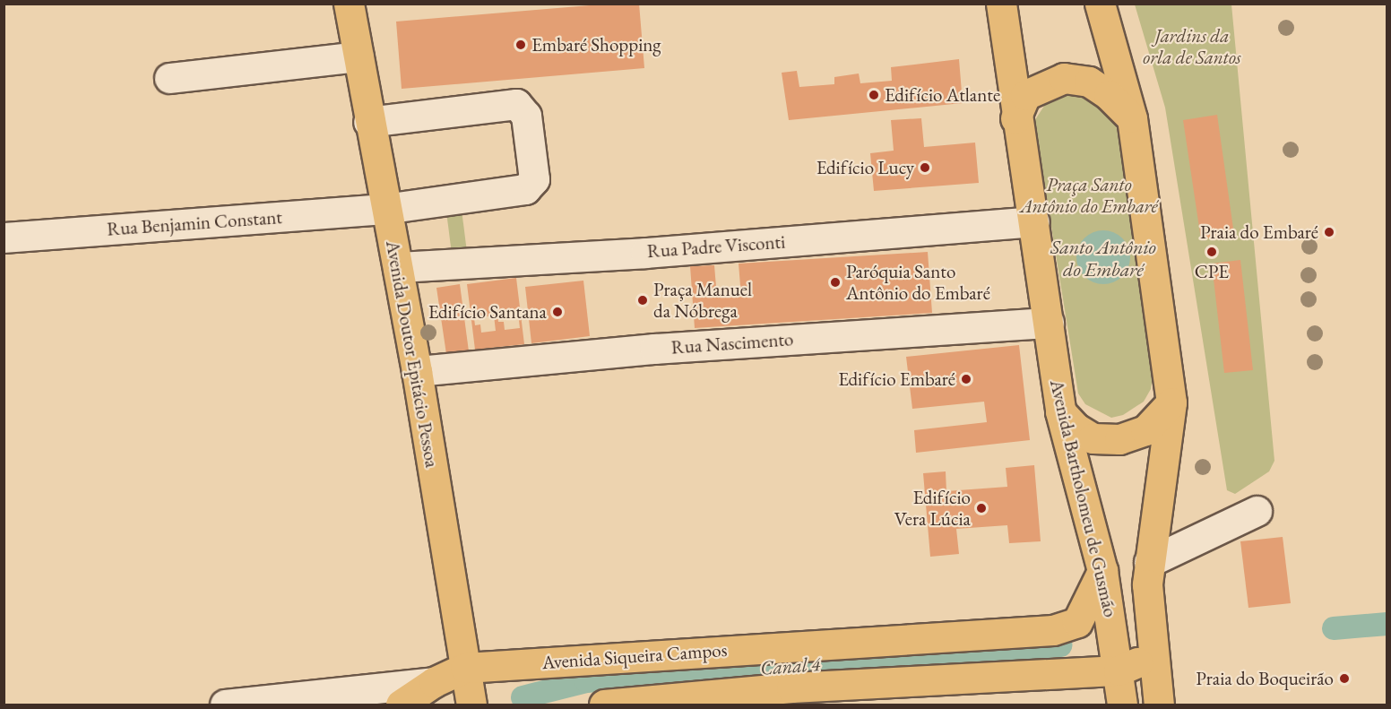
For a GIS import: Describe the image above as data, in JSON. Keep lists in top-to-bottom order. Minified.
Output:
{"streets":{"main road":["Avenida Doutor Epitácio Pessoa","Avenida Bartholomeu de Gusmão","Avenida Siqueira Campos"],"street":["Rua Benjamin Constant","Rua Padre Visconti","Rua Nascimento"]},"crossings":[["Rua Benjamin Constant","Avenida Doutor Epitácio Pessoa"],["Rua Padre Visconti","Avenida Doutor Epitácio Pessoa"],["Rua Padre Visconti","Avenida Bartholomeu de Gusmão"],["Rua Nascimento","Avenida Doutor Epitácio Pessoa"],["Rua Nascimento","Avenida Bartholomeu de Gusmão"],["Avenida Doutor Epitácio Pessoa","Avenida Siqueira Campos"],["Avenida Bartholomeu de Gusmão","Avenida Siqueira Campos"]],"water":["Santo Antônio do Embaré","Canal 4"],"parks":["Jardins da orla de Santos","Praça Santo Antônio do Embaré"],"places":["Embaré Shopping","Edifício Atlante","Edifício Lucy","Praia do Embaré","CPE","Paróquia Santo Antônio do Embaré","Praça Manuel da Nóbrega","Edifício Santana","Edifício Embaré","Edifício Vera Lúcia","Praia do Boqueirão"]}
